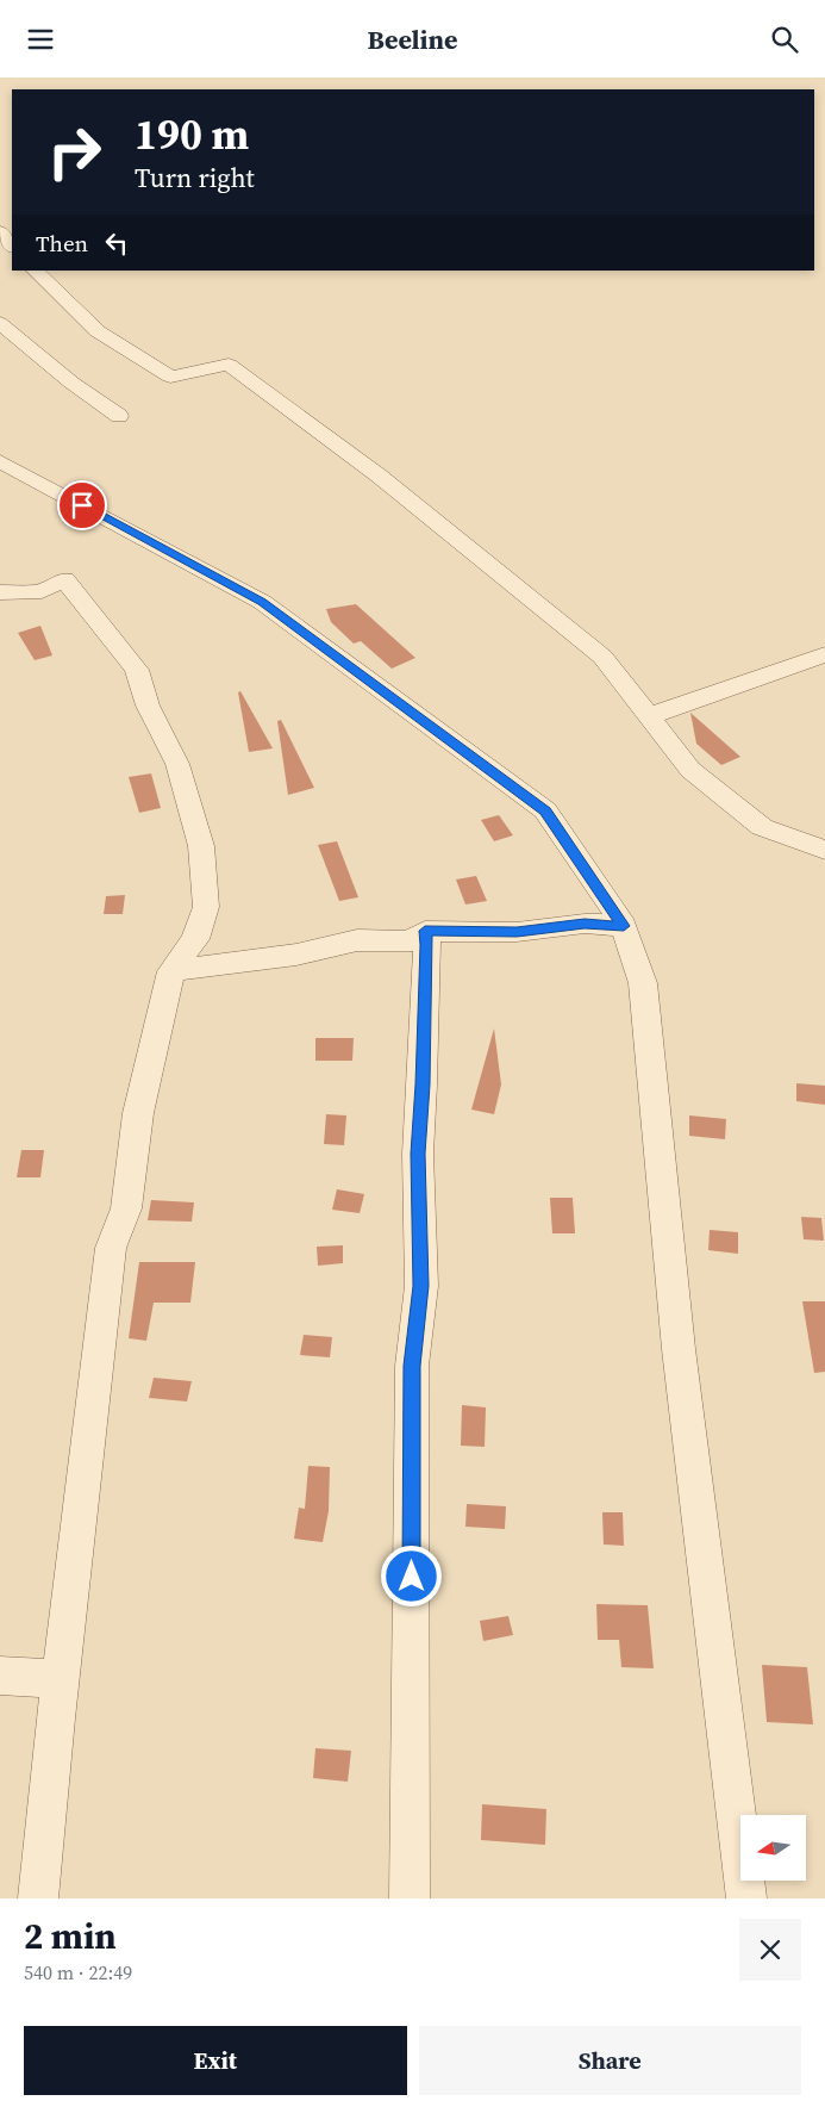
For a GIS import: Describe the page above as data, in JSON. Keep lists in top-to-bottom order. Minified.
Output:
{"north":"left","page":{"header":"Beeline","turn":["190 m","Turn right"],"then":"Then","heading":["2 min","540 m · 22:49"],"buttons":["Exit","Share"]}}
